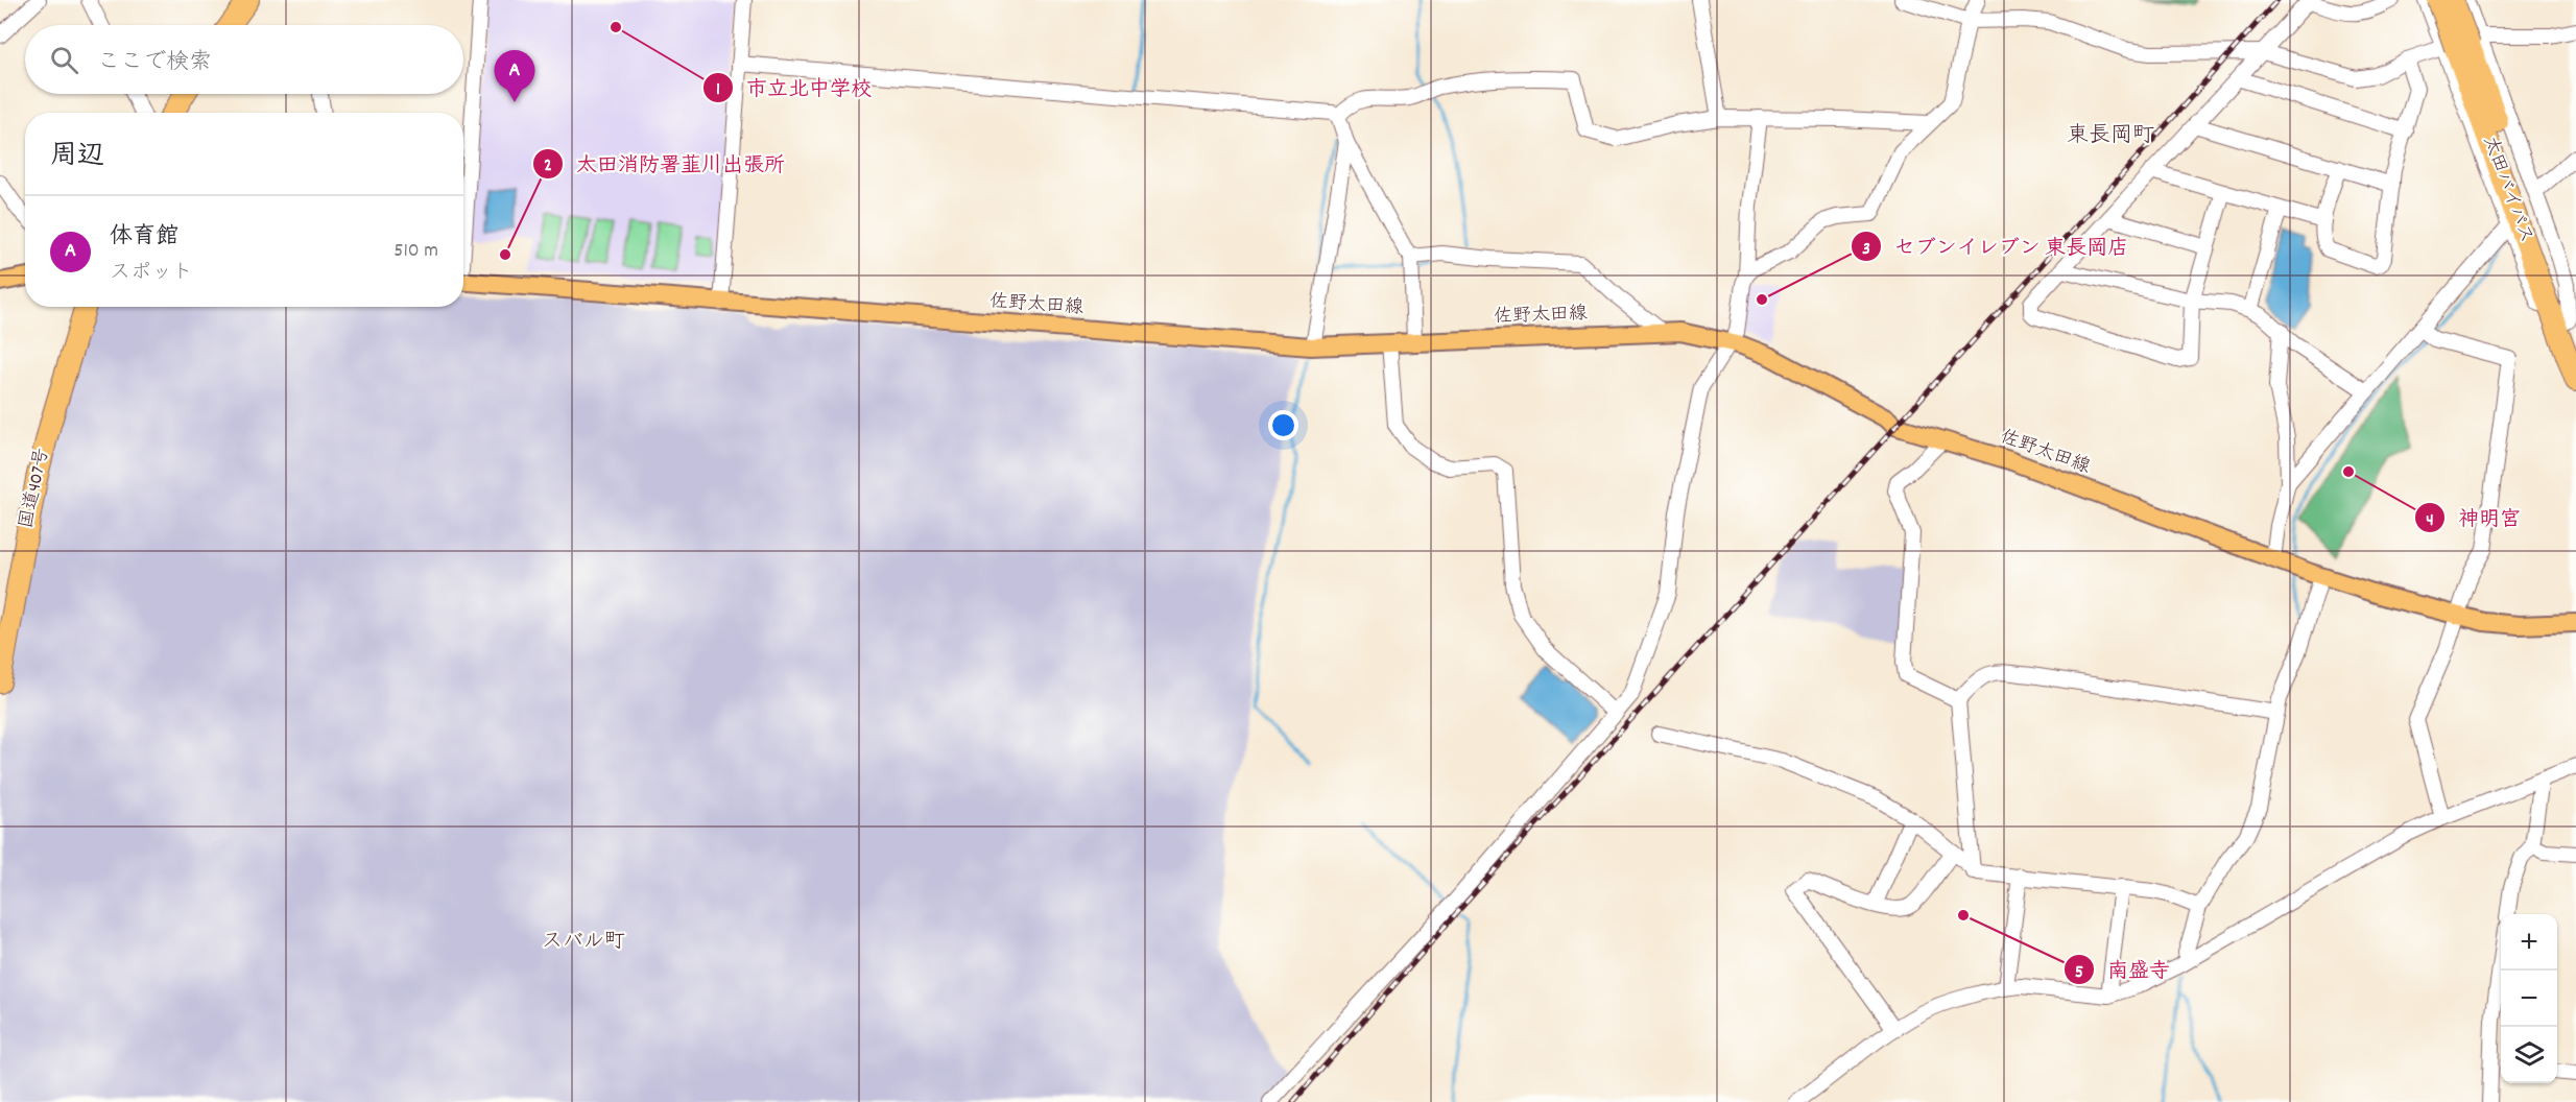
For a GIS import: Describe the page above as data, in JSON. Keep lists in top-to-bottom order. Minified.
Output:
{"streets":{"highway":["太田バイパス","国道407号"],"main road":["佐野太田線"]},"districts":["東長岡町","スバル町"],"places":["市立北中学校","太田消防署韮川出張所","セブンイレブン 東長岡店","神明宮","南盛寺"],"page":{"search":"ここで検索","pins":"A","heading":"周辺","list":[{"mark":"A","name":"体育館","note":"スポット","value":"510 m"}],"map_buttons":["+","−"]}}
